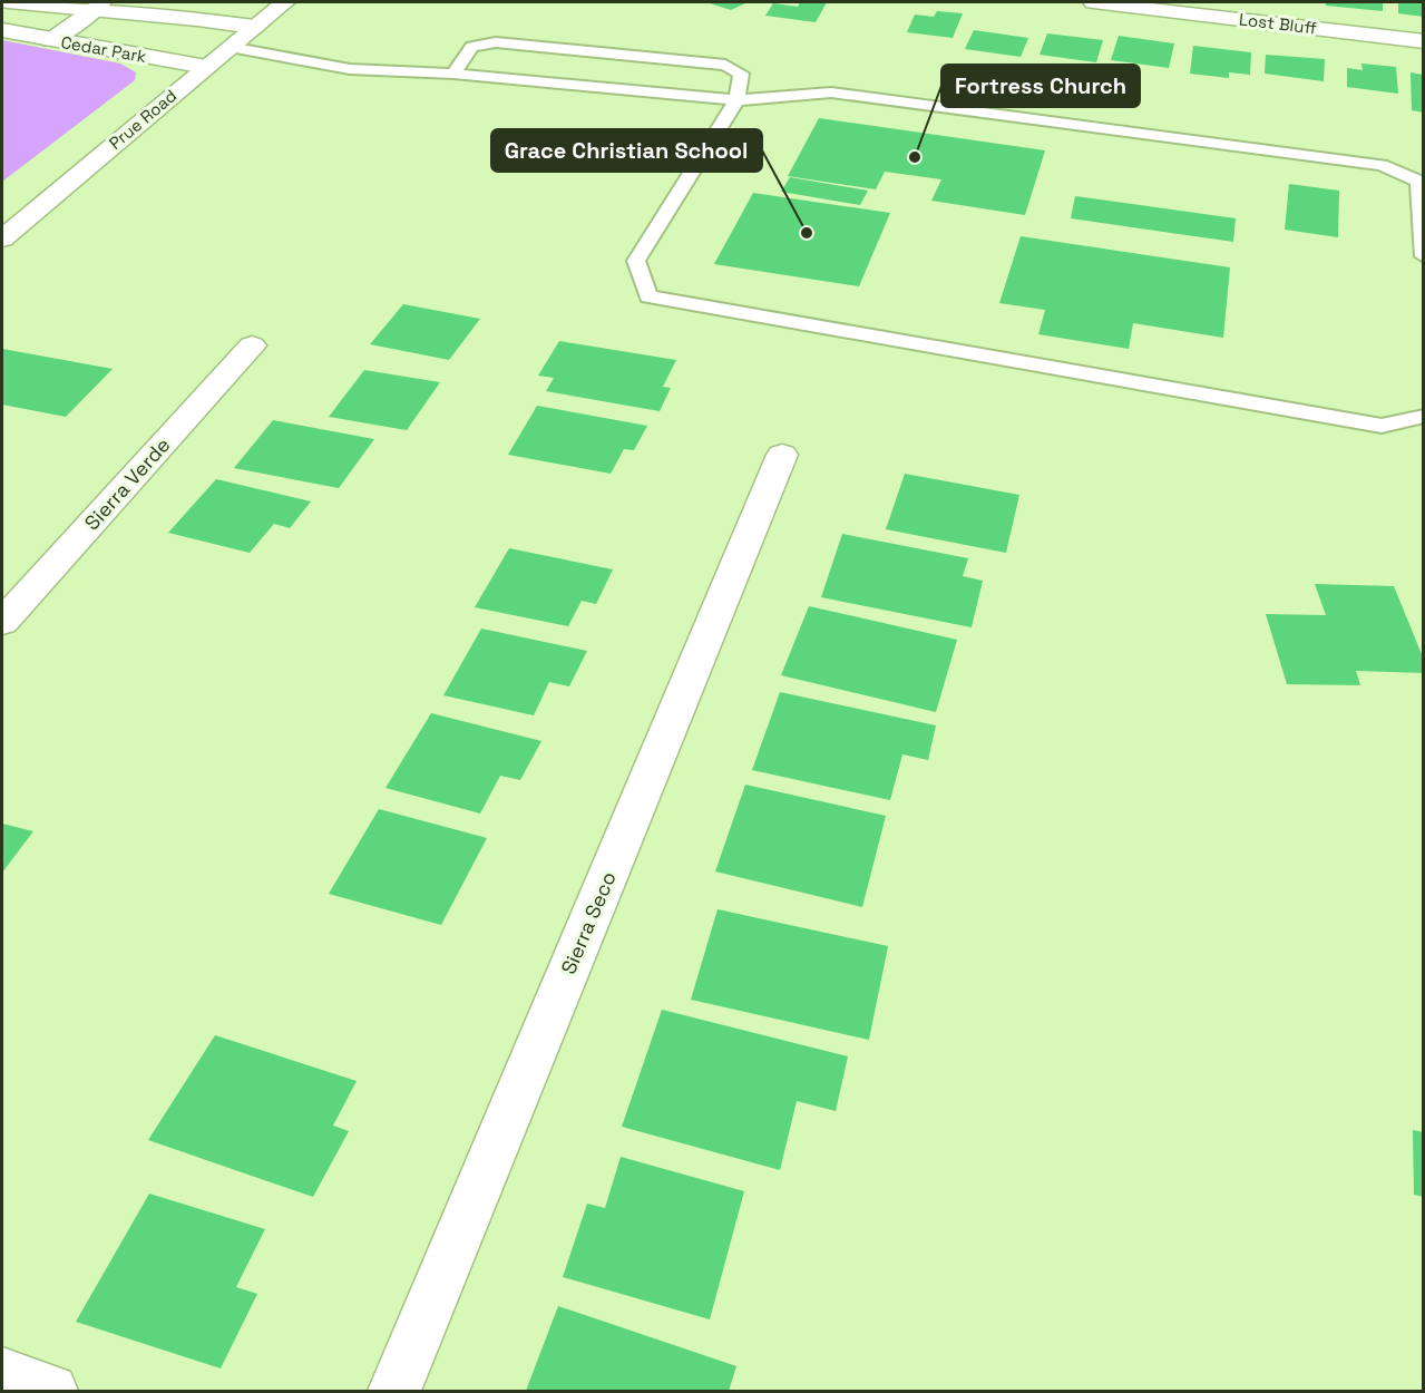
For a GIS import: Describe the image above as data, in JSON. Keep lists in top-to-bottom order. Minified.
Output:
{"streets":{"street":["Lost Bluff","Cedar Park","Prue Road","Sierra Verde","Sierra Seco"]},"crossings":[["Cedar Park","Prue Road"]],"places":["Fortress Church","Grace Christian School"]}
